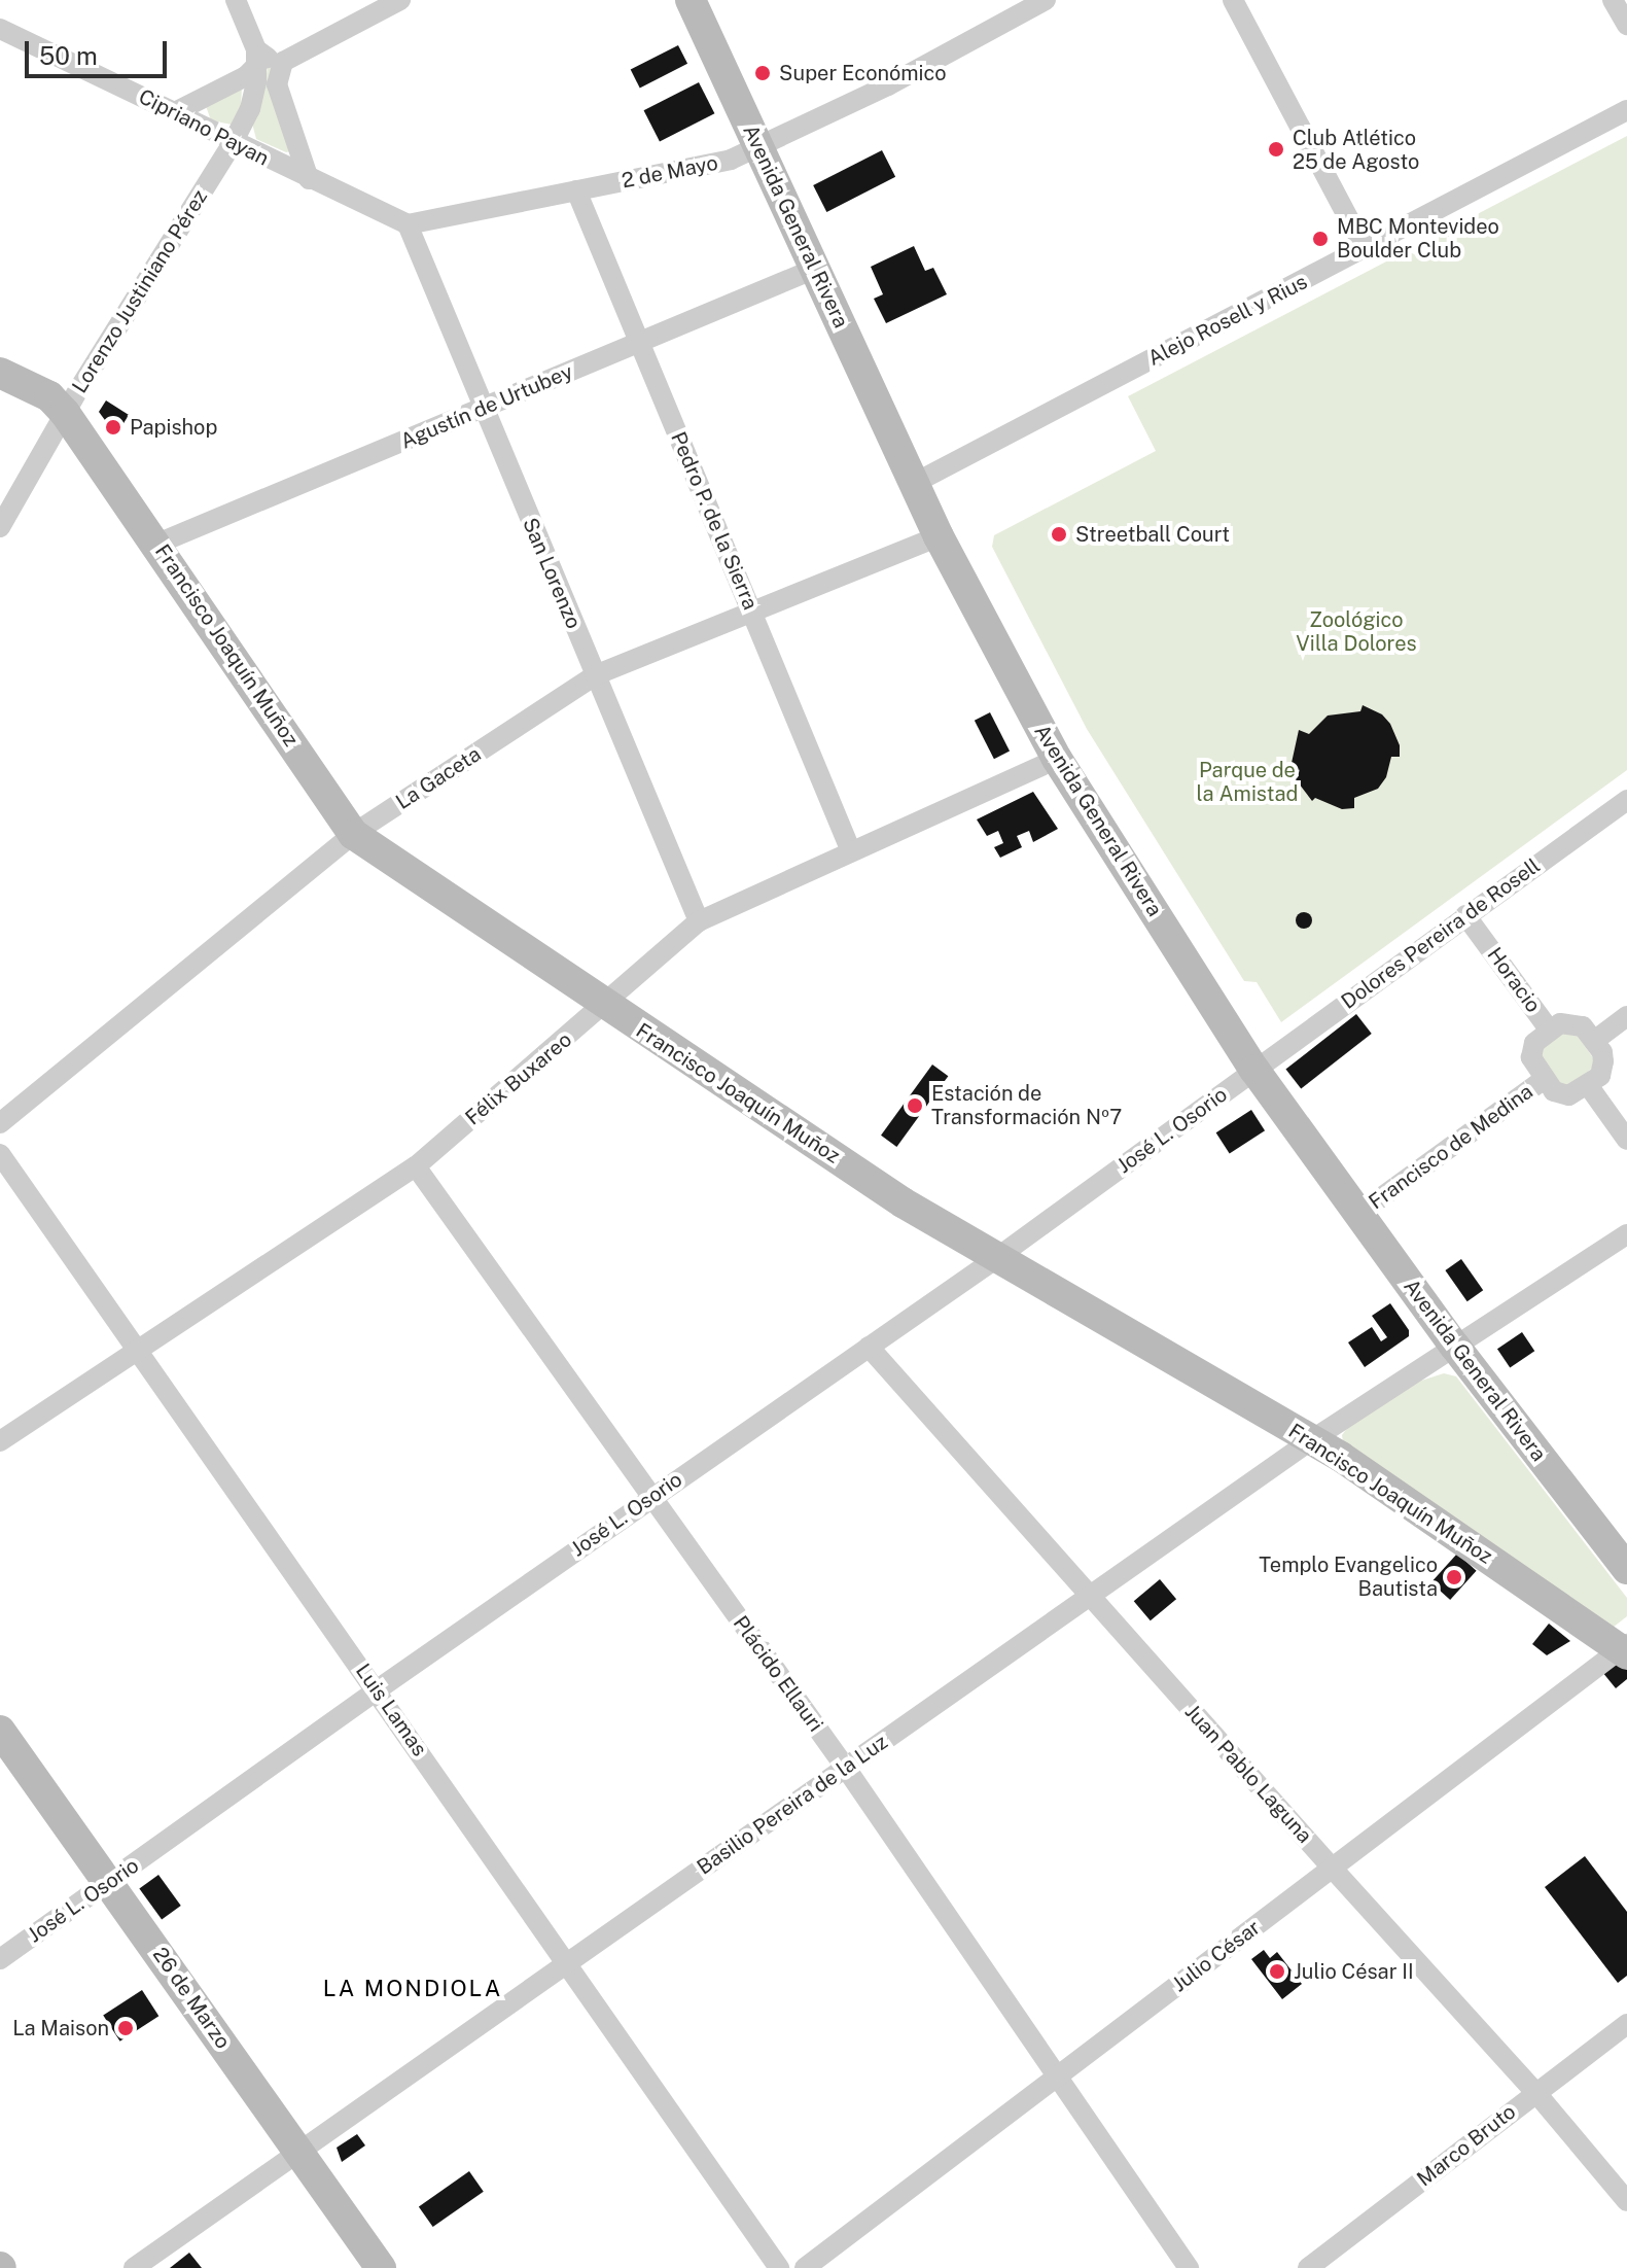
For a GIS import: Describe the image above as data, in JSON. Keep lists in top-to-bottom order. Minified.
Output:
{"streets":{"street":["Cipriano Payan","2 de Mayo","Avenida General Rivera","Lorenzo Justiniano Pérez","Alejo Rosell y Rius","Agustín de Urtubey","Pedro P. de la Sierra","San Lorenzo","Francisco Joaquín Muñoz","La Gaceta","Dolores Pereira de Rosell","Horacio","Félix Buxareo","José L. Osorio","Francisco de Medina","Plácido Ellauri","Luis Lamas","Juan Pablo Laguna","Basilio Pereira de la Luz","Julio César","26 de Marzo","Marco Bruto"]},"crossings":[["Cipriano Payan","2 de Mayo"],["Cipriano Payan","Lorenzo Justiniano Pérez"],["Cipriano Payan","San Lorenzo"],["2 de Mayo","Avenida General Rivera"],["2 de Mayo","Pedro P. de la Sierra"],["2 de Mayo","San Lorenzo"],["Avenida General Rivera","Alejo Rosell y Rius"],["Avenida General Rivera","Agustín de Urtubey"],["Avenida General Rivera","La Gaceta"],["Avenida General Rivera","Dolores Pereira de Rosell"],["Avenida General Rivera","Félix Buxareo"],["Avenida General Rivera","José L. Osorio"],["Avenida General Rivera","Francisco de Medina"],["Avenida General Rivera","Basilio Pereira de la Luz"],["Lorenzo Justiniano Pérez","Francisco Joaquín Muñoz"],["Agustín de Urtubey","Pedro P. de la Sierra"],["Agustín de Urtubey","San Lorenzo"],["Agustín de Urtubey","Francisco Joaquín Muñoz"],["Pedro P. de la Sierra","La Gaceta"],["Pedro P. de la Sierra","Félix Buxareo"],["San Lorenzo","La Gaceta"],["San Lorenzo","Félix Buxareo"],["Francisco Joaquín Muñoz","La Gaceta"],["Francisco Joaquín Muñoz","Félix Buxareo"],["Francisco Joaquín Muñoz","José L. Osorio"],["Francisco Joaquín Muñoz","Basilio Pereira de la Luz"],["Francisco Joaquín Muñoz","Julio César"],["Dolores Pereira de Rosell","Horacio"],["Dolores Pereira de Rosell","José L. Osorio"],["Horacio","Francisco de Medina"],["Félix Buxareo","Plácido Ellauri"],["Félix Buxareo","Luis Lamas"],["José L. Osorio","Plácido Ellauri"],["José L. Osorio","Luis Lamas"],["José L. Osorio","Juan Pablo Laguna"],["José L. Osorio","26 de Marzo"],["Plácido Ellauri","Basilio Pereira de la Luz"],["Plácido Ellauri","Julio César"],["Luis Lamas","Basilio Pereira de la Luz"],["Juan Pablo Laguna","Basilio Pereira de la Luz"],["Juan Pablo Laguna","Julio César"],["Juan Pablo Laguna","Marco Bruto"],["Basilio Pereira de la Luz","26 de Marzo"]],"districts":["LA MONDIOLA"],"parks":["Zoológico Villa Dolores","Parque de la Amistad"],"places":["Super Económico","Club Atlético 25 de Agosto","MBC Montevideo Boulder Club","Papishop","Streetball Court","Estación de Transformación Nº7","Templo Evangelico Bautista","Julio César II","La Maison"],"scale_bar":"50 m"}
